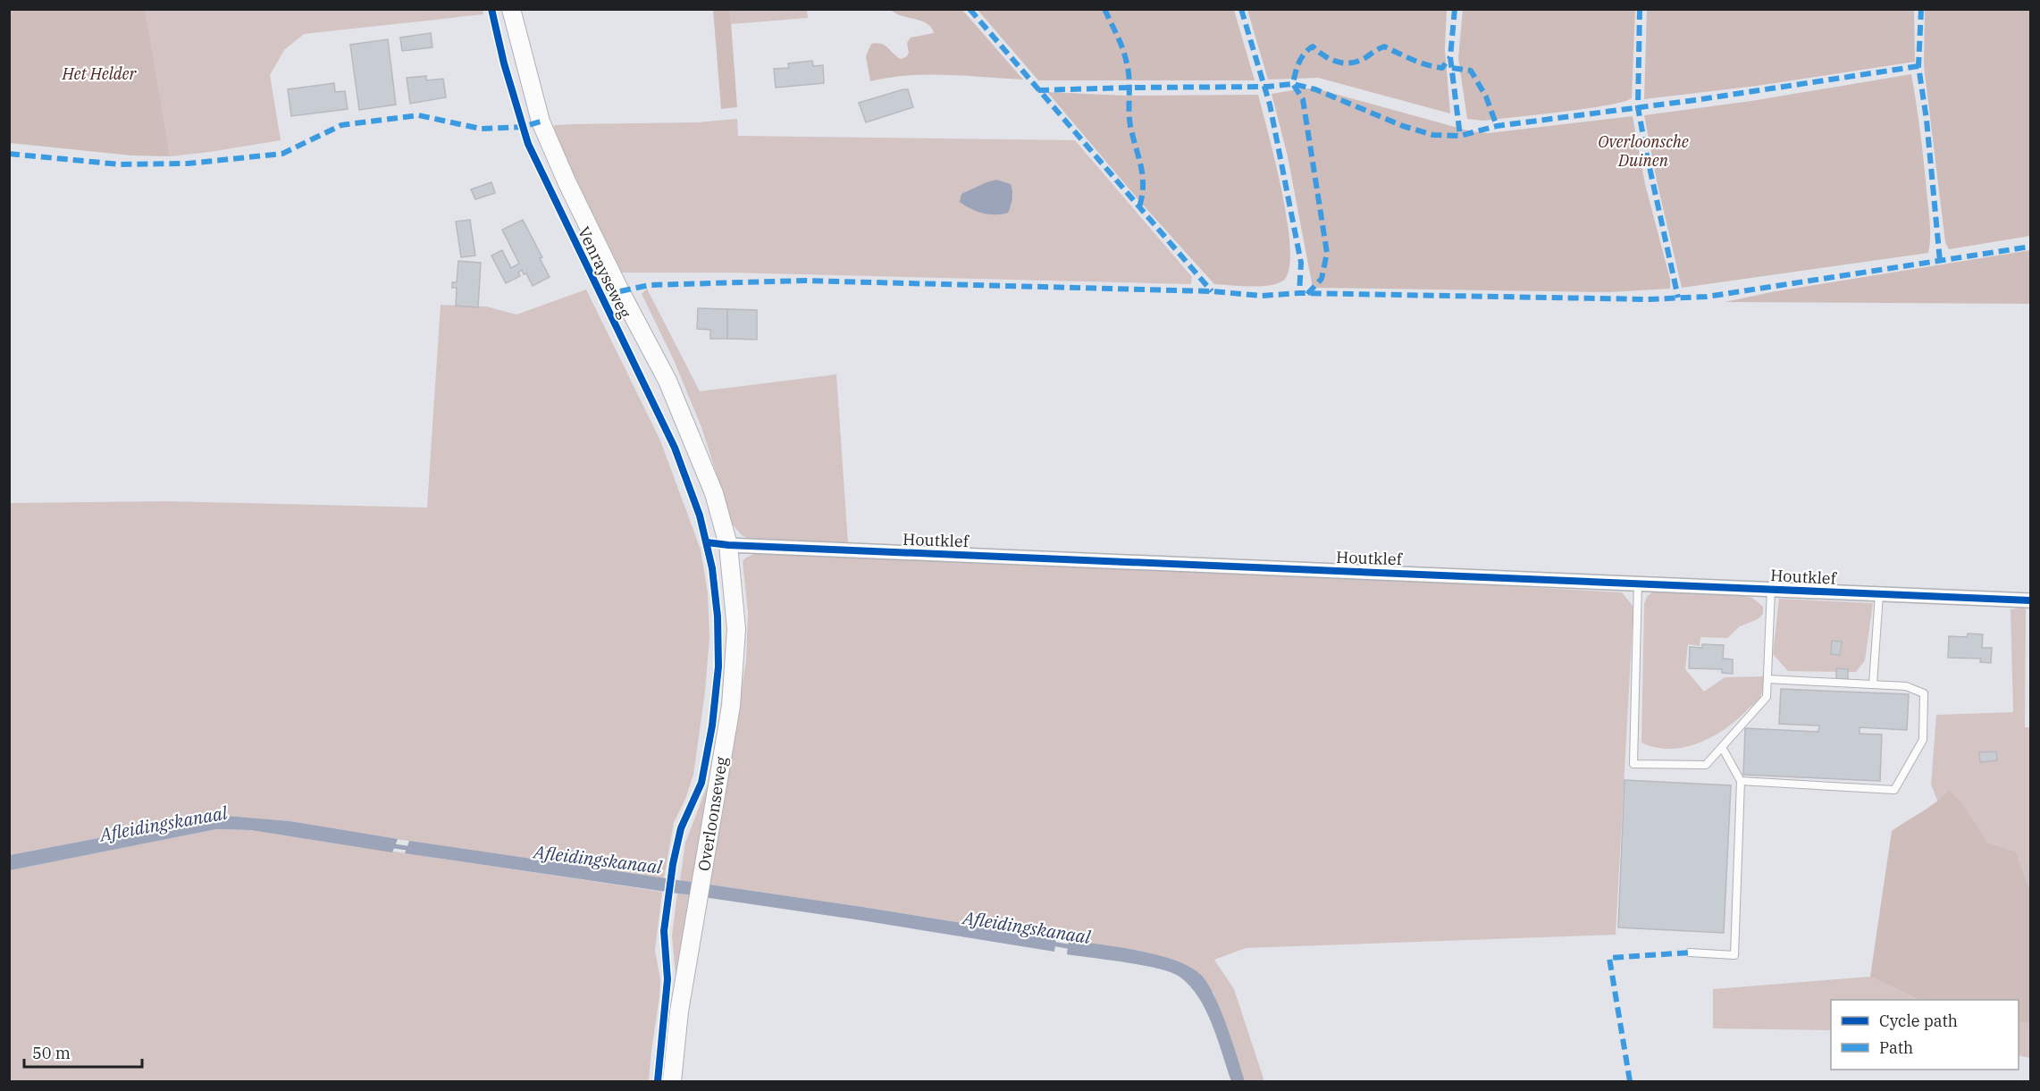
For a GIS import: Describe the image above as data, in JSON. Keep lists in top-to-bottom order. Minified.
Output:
{"streets":{"street":["Venrayseweg","Houtklef","Overloonseweg"]},"crossings":[["Venrayseweg","Houtklef"],["Venrayseweg","Overloonseweg"],["Houtklef","Overloonseweg"]],"water":["Afleidingskanaal"],"parks":["Het Helder","Overloonsche Duinen"],"legend":["Cycle path","Path"],"scale_bar":"50 m"}
